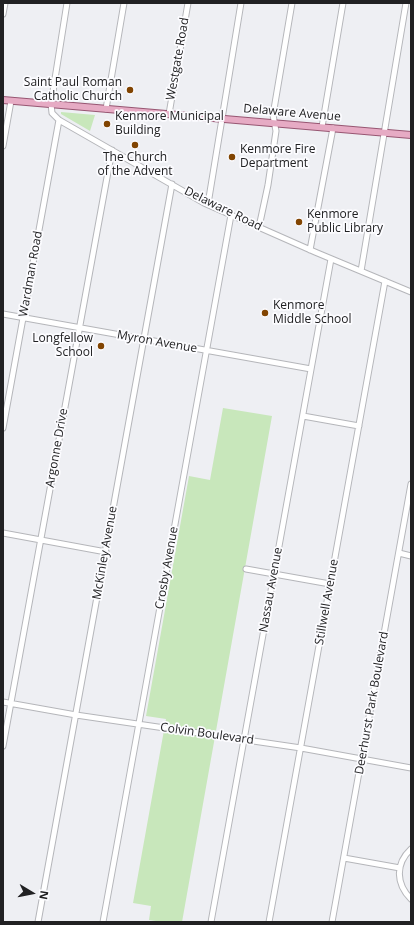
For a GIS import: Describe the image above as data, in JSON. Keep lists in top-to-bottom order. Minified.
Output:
{"streets":{"main road":["Delaware Avenue"],"street":["Westgate Road","Delaware Road","Wardman Road","Myron Avenue","Argonne Drive","McKinley Avenue","Crosby Avenue","Nassau Avenue","Stillwell Avenue","Deerhurst Park Boulevard","Colvin Boulevard"]},"crossings":[["Westgate Road","Delaware Avenue"],["Delaware Road","Wardman Road"],["Delaware Road","Argonne Drive"],["Delaware Road","McKinley Avenue"],["Delaware Road","Crosby Avenue"],["Delaware Road","Nassau Avenue"],["Delaware Road","Stillwell Avenue"],["Wardman Road","Myron Avenue"],["Myron Avenue","Argonne Drive"],["Myron Avenue","McKinley Avenue"],["Myron Avenue","Crosby Avenue"],["Myron Avenue","Nassau Avenue"],["Argonne Drive","Colvin Boulevard"],["McKinley Avenue","Colvin Boulevard"],["Crosby Avenue","Colvin Boulevard"],["Nassau Avenue","Colvin Boulevard"],["Stillwell Avenue","Colvin Boulevard"],["Deerhurst Park Boulevard","Colvin Boulevard"]],"places":["Saint Paul Roman Catholic Church","Kenmore Municipal Building","The Church of the Advent","Kenmore Fire Department","Kenmore Public Library","Kenmore Middle School","Longfellow School"],"north":"right"}
